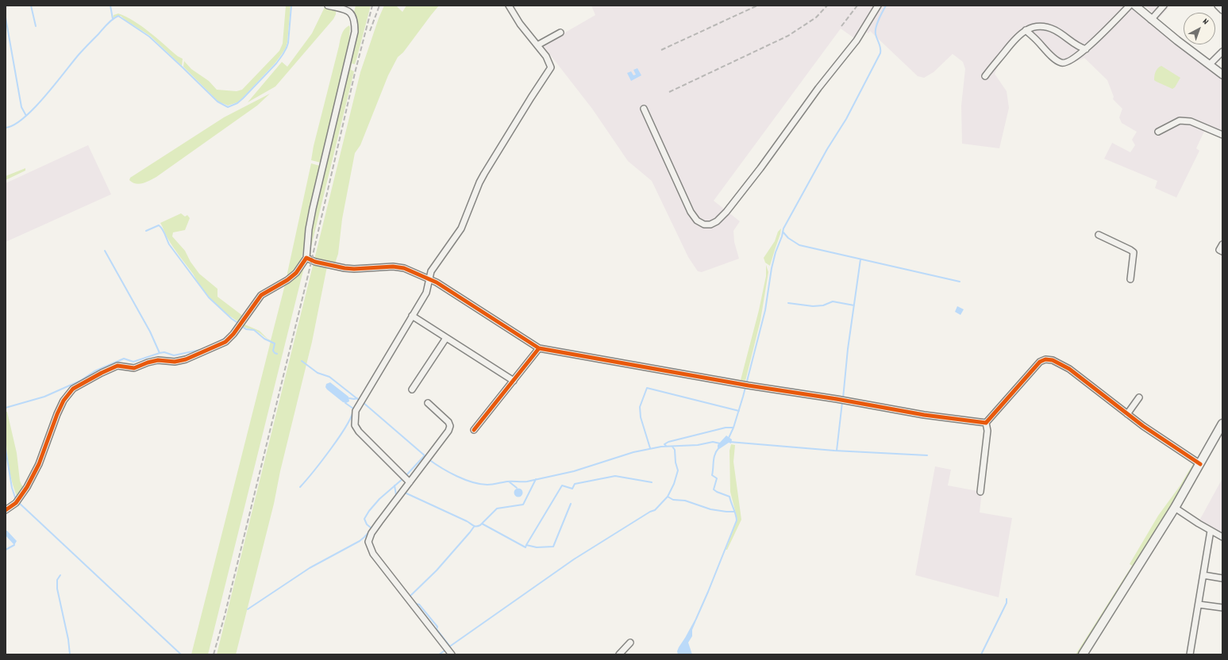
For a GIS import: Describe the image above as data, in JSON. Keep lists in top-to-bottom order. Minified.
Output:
{"north":"top right"}
